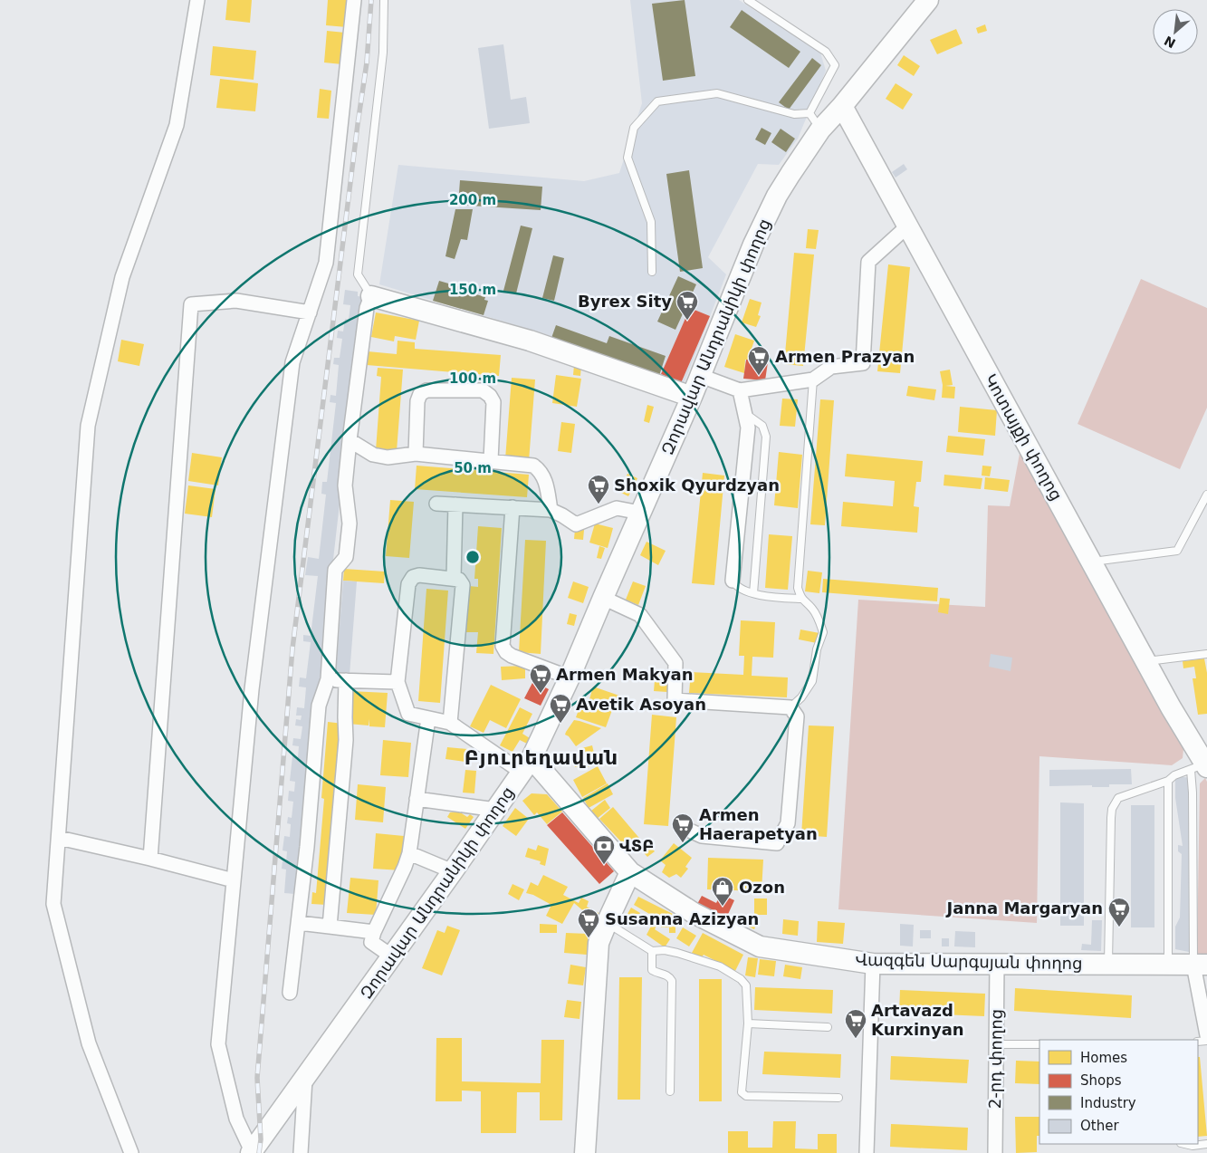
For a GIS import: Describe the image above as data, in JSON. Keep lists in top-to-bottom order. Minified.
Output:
{"streets":{"street":["Զորավար Անդրանիկի փողոց","Կոտայքի փողոց","Վազգեն Սարգսյան փողոց","2-րդ փողոց"]},"crossings":[["Զորավար Անդրանիկի փողոց","Կոտայքի փողոց"],["Զորավար Անդրանիկի փողոց","Վազգեն Սարգսյան փողոց"],["Վազգեն Սարգսյան փողոց","2-րդ փողոց"]],"districts":["Բյուրեղավան"],"places":{"supermarket":["Byrex Sity","Armen Prazyan","Shoxik Qyurdzyan","Armen Makyan","Avetik Asoyan","Armen Haerapetyan","Janna Margaryan","Susanna Azizyan","Artavazd Kurxinyan"],"bank":["ՎՏԲ"],"shop":["Ozon"]},"legend":["Homes","Shops","Industry","Other"],"north":"bottom left","rings":["200 m","150 m","100 m","50 m"]}
